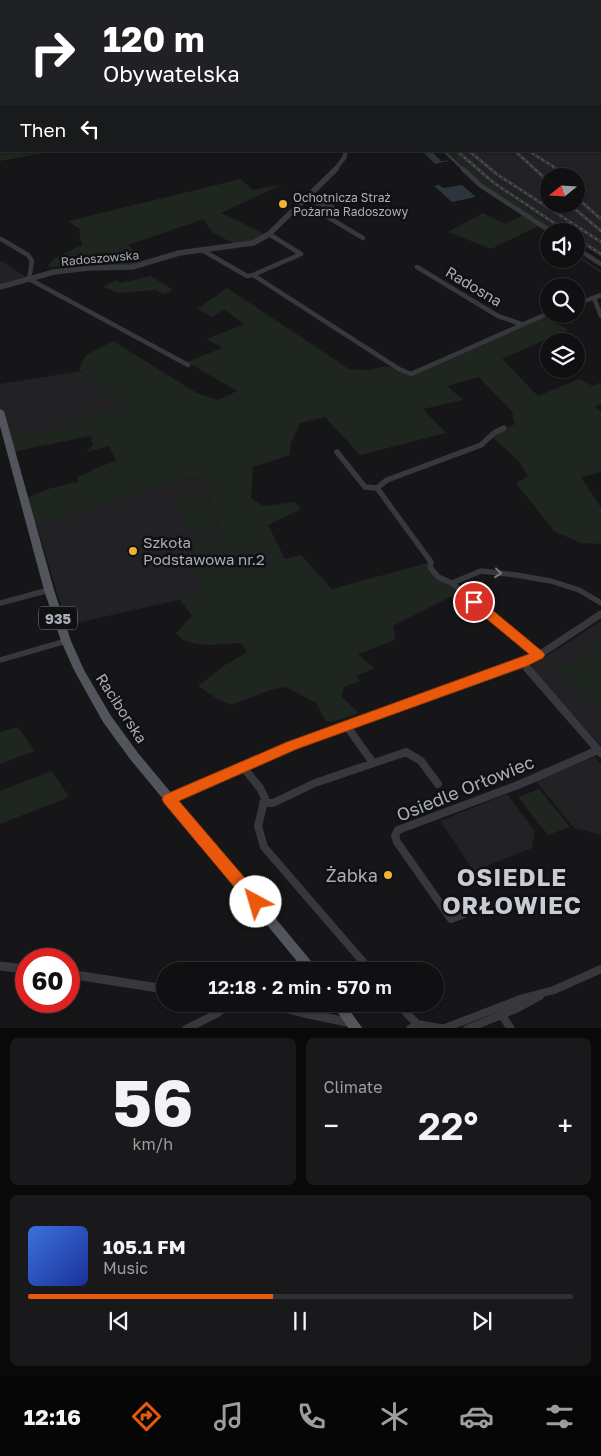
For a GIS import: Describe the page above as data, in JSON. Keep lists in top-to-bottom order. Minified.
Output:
{"streets":{"main road":["935","Raciborska"],"street":["Radoszowska","Radosna","Osiedle Orłowiec"]},"districts":["OSIEDLE ORŁOWIEC"],"places":["Ochotnicza Straż Pożarna Radoszowy","Szkoła Podstawowa nr.2","Żabka"],"north":"left","page":{"turn":["120 m","Obywatelska"],"then":"Then","limit":"60","trip":"12:18 · 2 min · 570 m","tile":[["56","km/h"],"Climate"],"heat":["−","22°","+"],"song":["105.1 FM","Music"],"tabs":"12:16"}}
